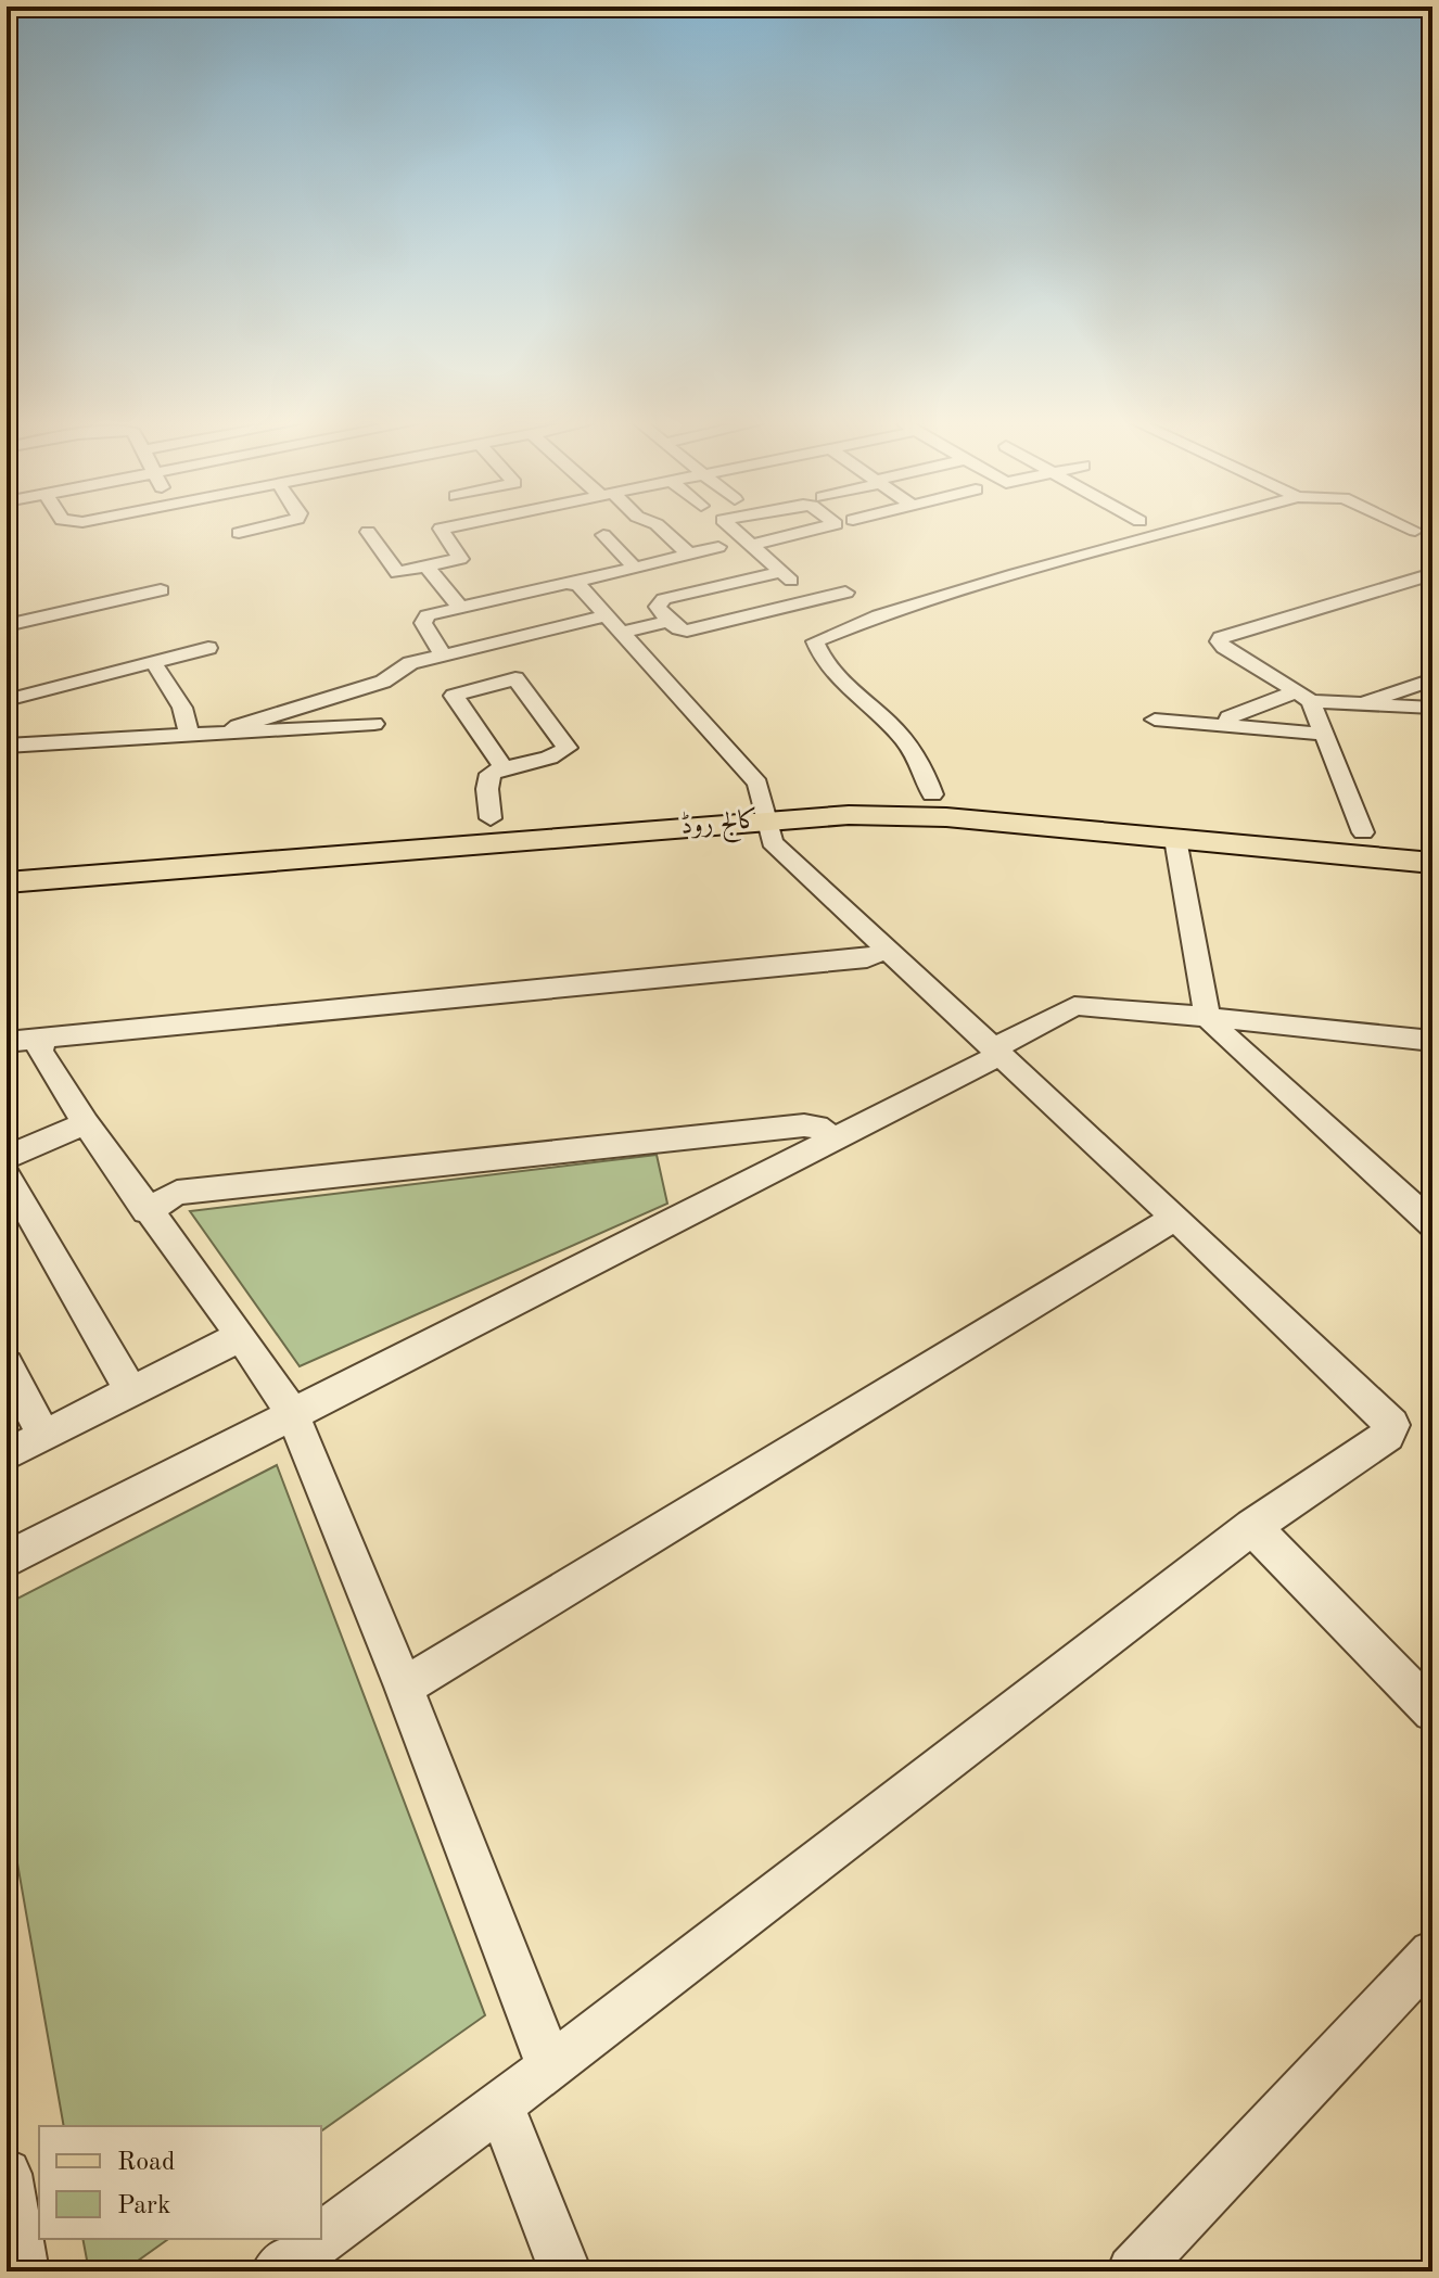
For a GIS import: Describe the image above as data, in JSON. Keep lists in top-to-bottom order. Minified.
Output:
{"streets":{"main road":["کالج روڈ"]},"legend":["Road","Park"]}
